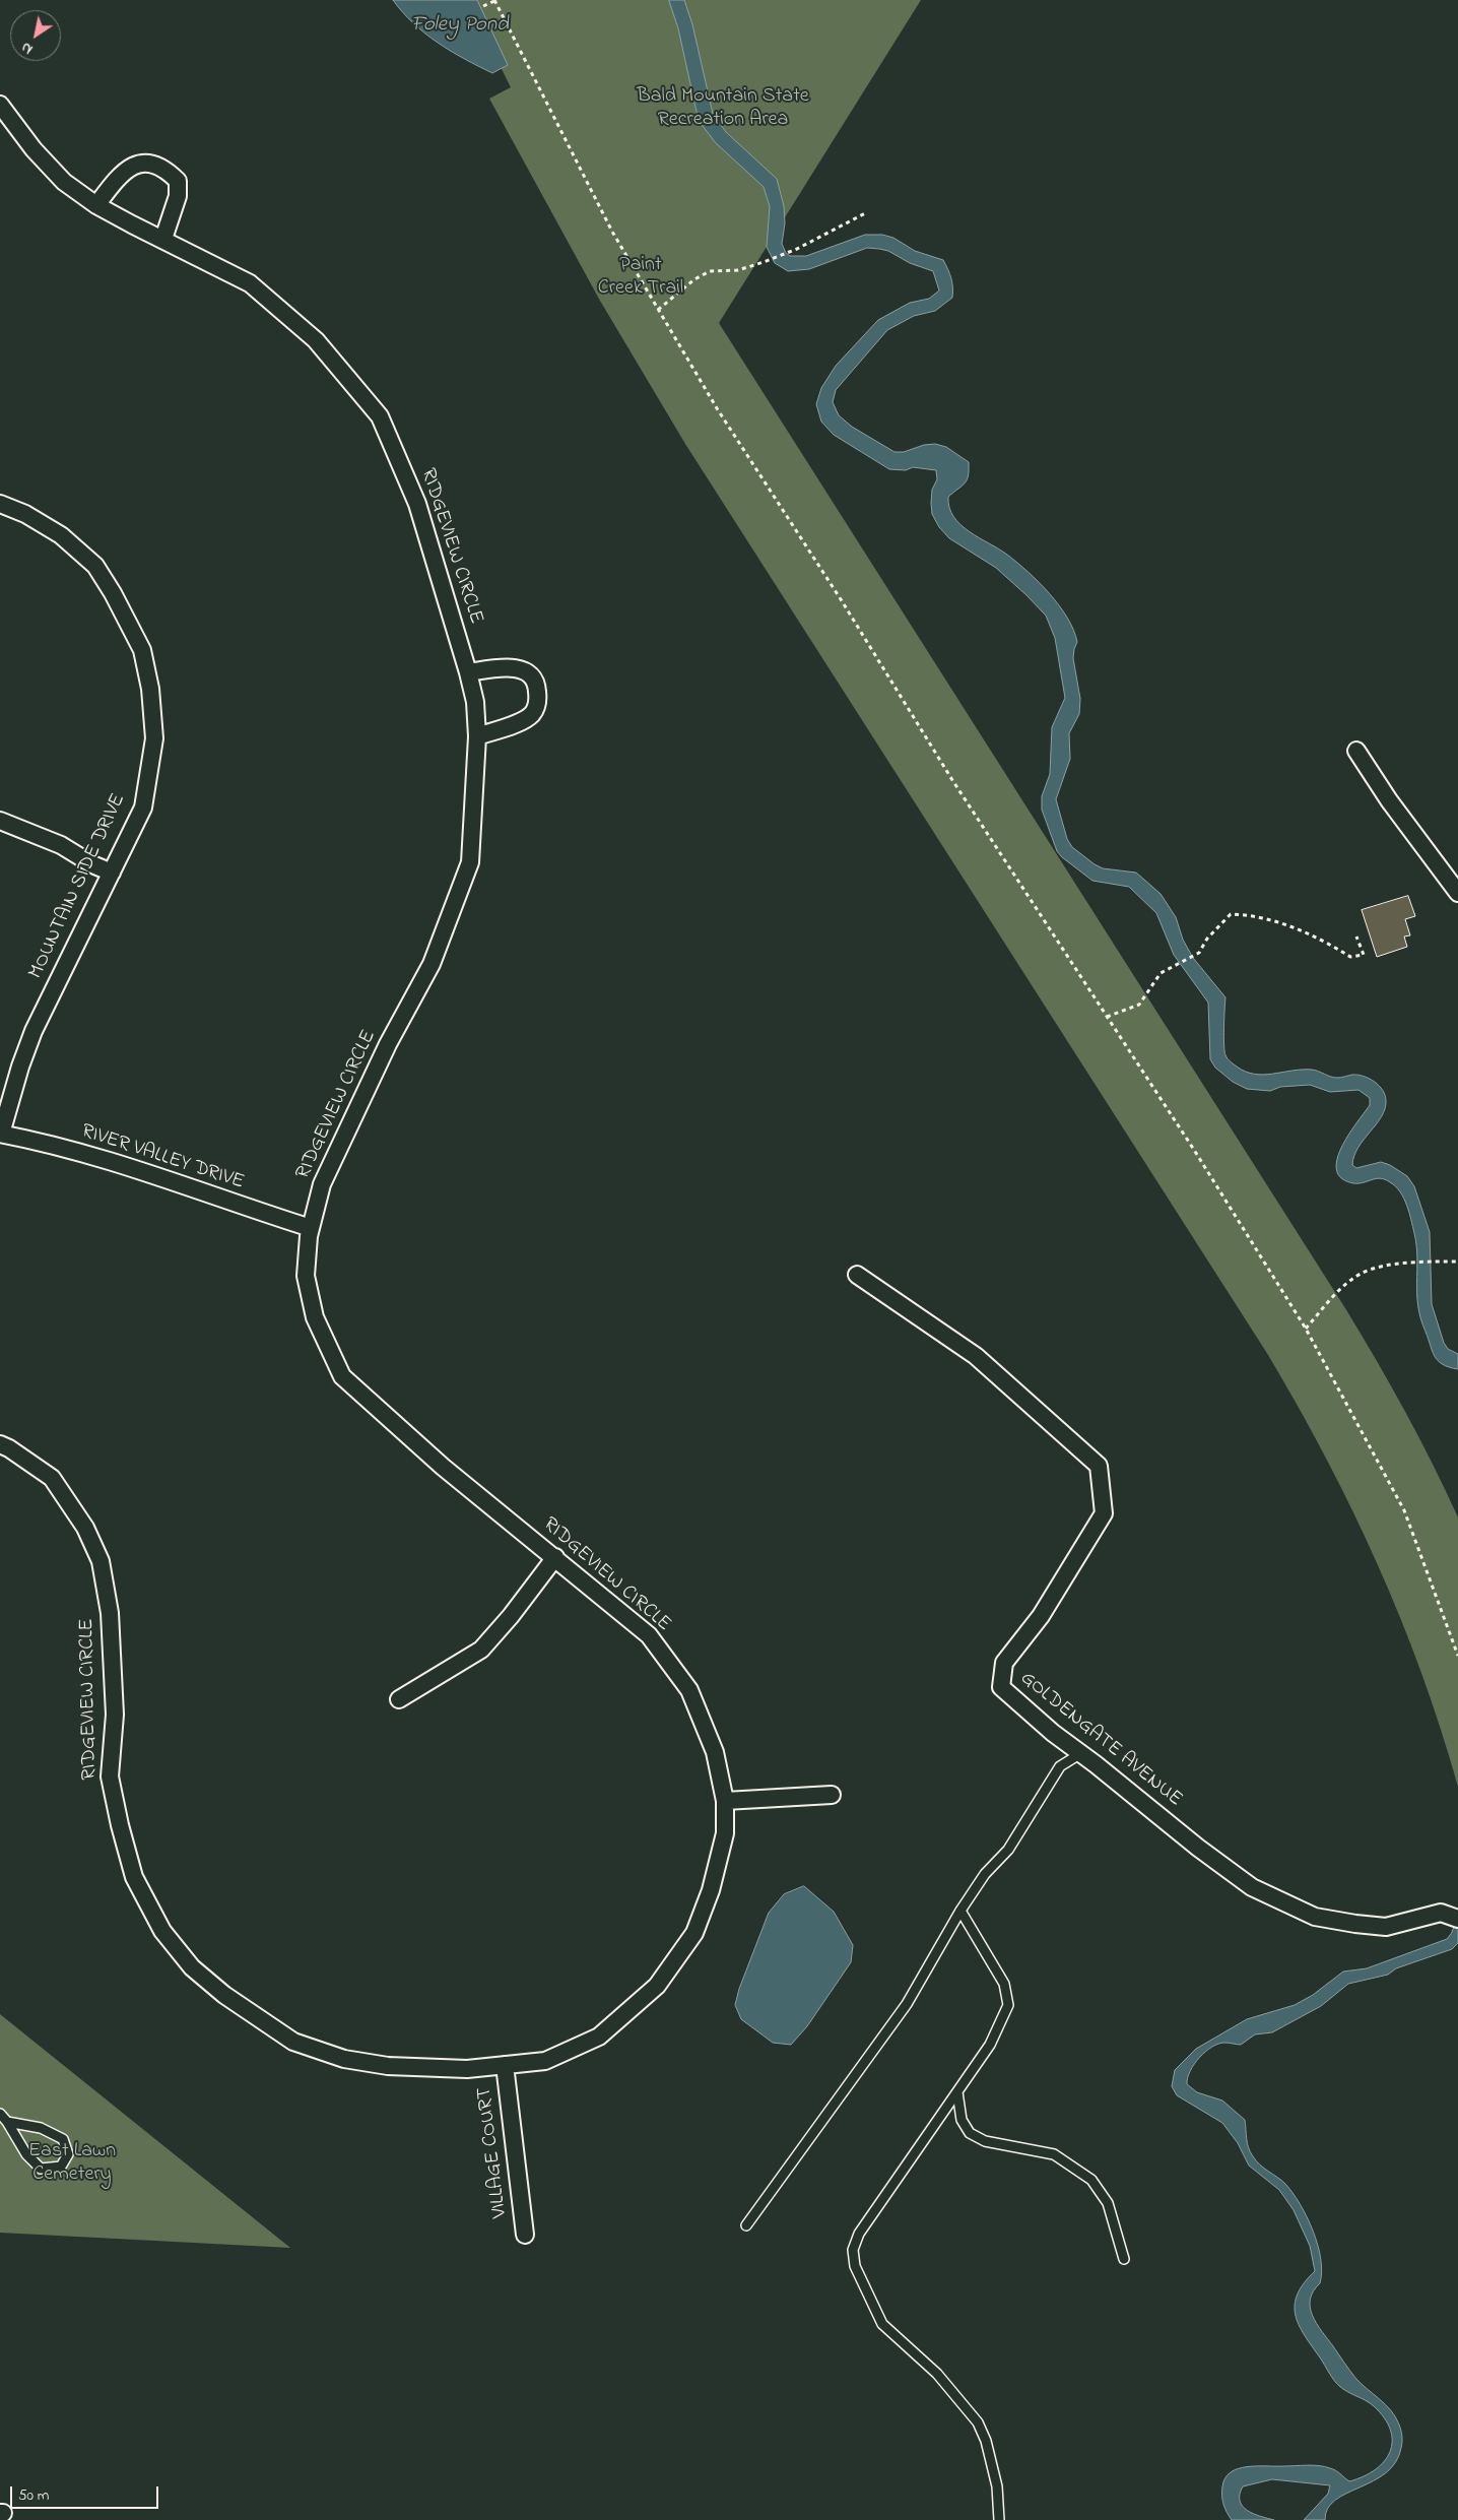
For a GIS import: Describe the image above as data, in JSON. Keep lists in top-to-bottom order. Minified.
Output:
{"streets":{"street":["RIDGEVIEW CIRCLE","MOUNTAIN SIDE DRIVE","RIVER VALLEY DRIVE","GOLDENGATE AVENUE","VILLAGE COURT"]},"crossings":[["RIDGEVIEW CIRCLE","RIVER VALLEY DRIVE"],["RIDGEVIEW CIRCLE","VILLAGE COURT"],["MOUNTAIN SIDE DRIVE","RIVER VALLEY DRIVE"]],"water":["Foley Pond"],"parks":["Bald Mountain State Recreation Area","Paint Creek Trail","East Lawn Cemetery"],"scale_bar":"50 m","north":"bottom left"}
